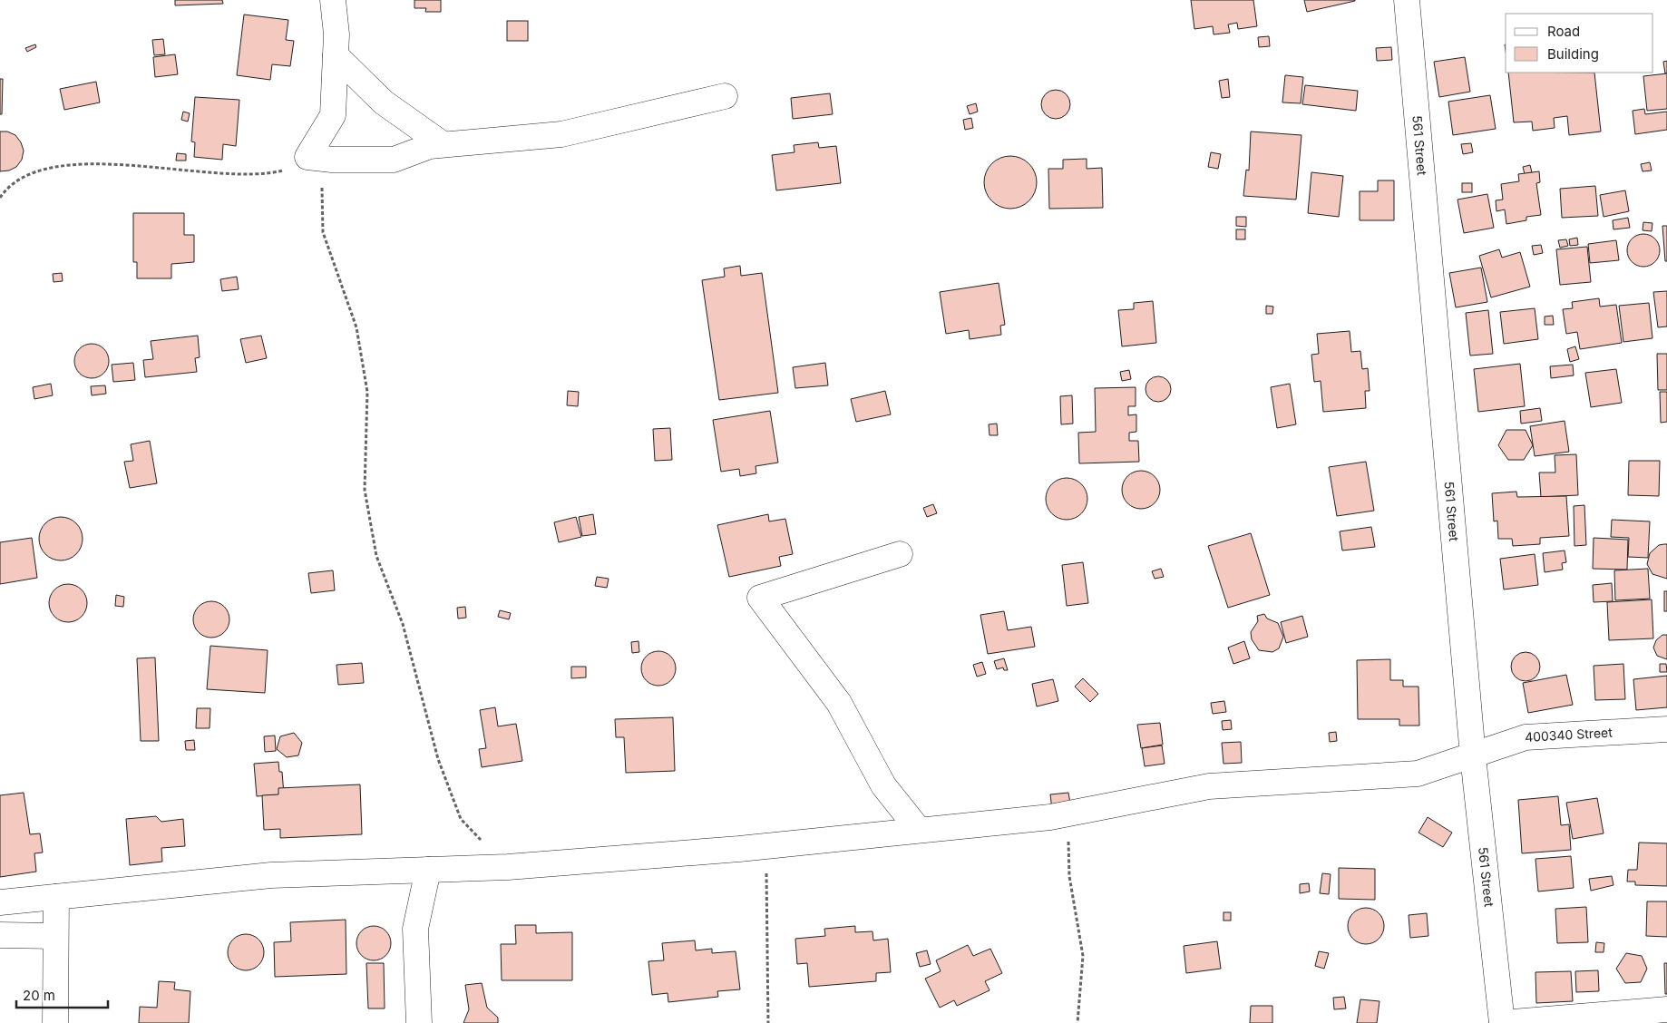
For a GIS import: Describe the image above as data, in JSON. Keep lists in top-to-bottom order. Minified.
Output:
{"streets":{"street":["561 Street","400340 Street"]},"crossings":[["561 Street","400340 Street"]],"legend":["Road","Building"],"scale_bar":"20 m"}
